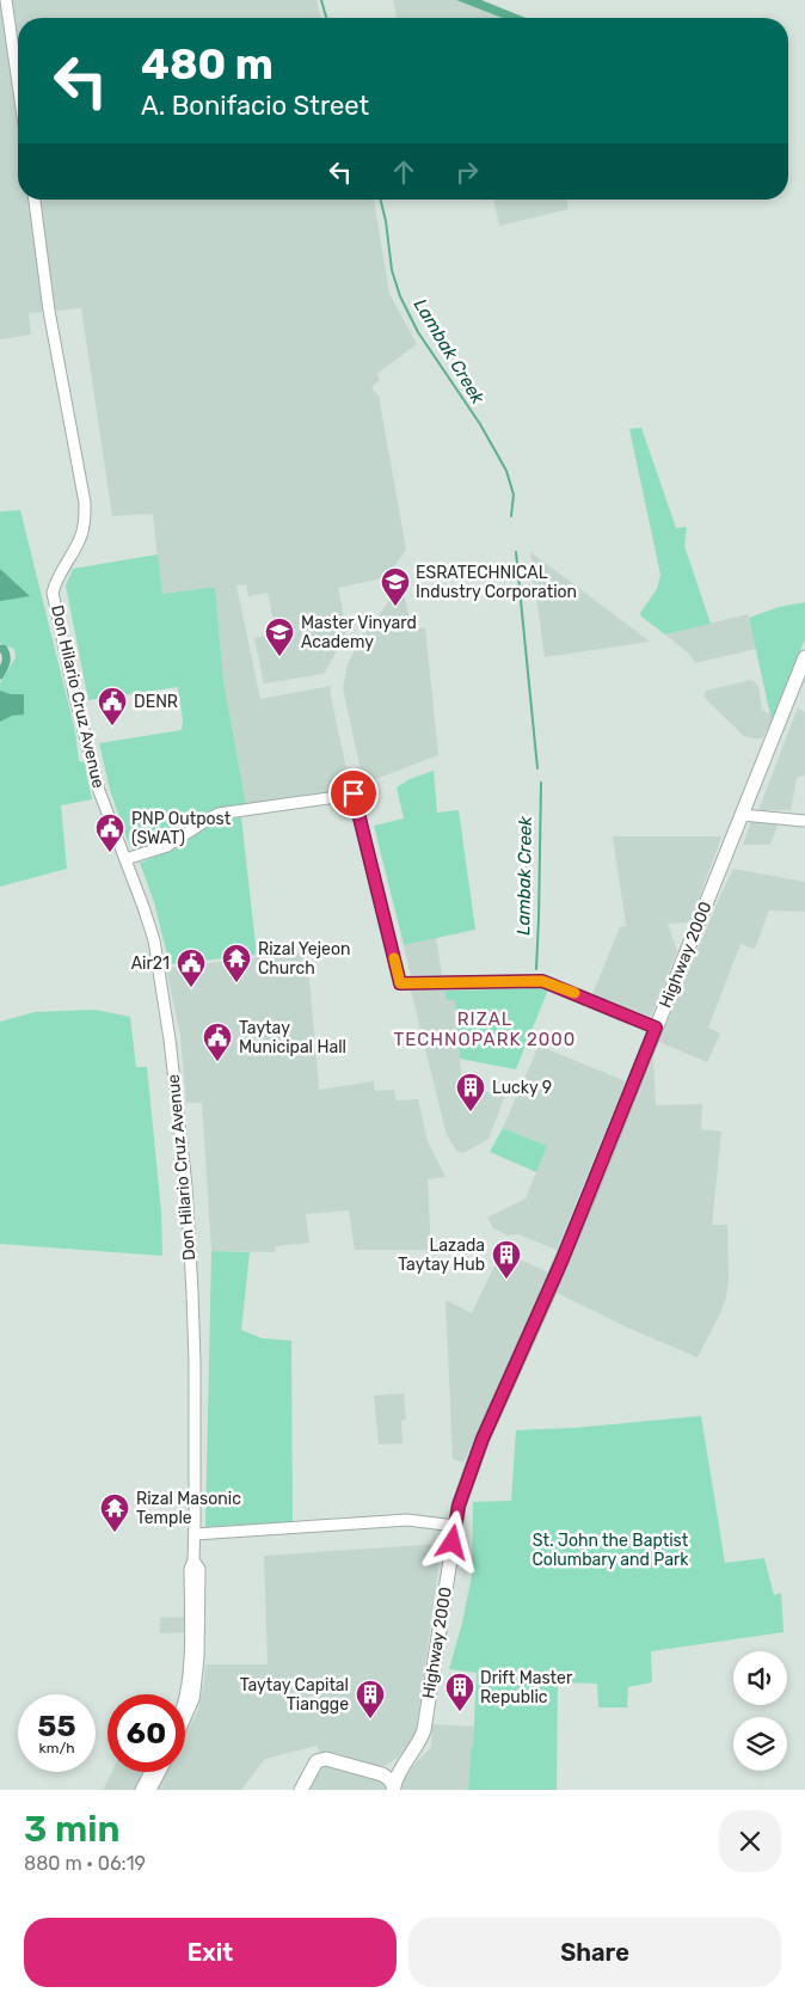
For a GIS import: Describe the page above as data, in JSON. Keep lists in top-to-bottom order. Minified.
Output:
{"streets":{"main road":["Highway 2000"],"street":["Don Hilario Cruz Avenue"]},"districts":["RIZAL TECHNOPARK 2000"],"water":["Lambak Creek"],"parks":["St. John the Baptist Columbary and Park"],"places":{"school or university":["ESRATECHNICAL Industry Corporation","Master Vinyard Academy"],"public building":["DENR","PNP Outpost (SWAT)","Air21","Taytay Municipal Hall"],"temple":["Rizal Yejeon Church","Rizal Masonic Temple"],"building":["Lucky 9","Lazada Taytay Hub","Drift Master Republic","Taytay Capital Tiangge"]},"page":{"turn":["480 m","A. Bonifacio Street"],"speed":"55 km/h","limit":"60","heading":["3 min","880 m · 06:19"],"buttons":["Exit","Share"]}}
